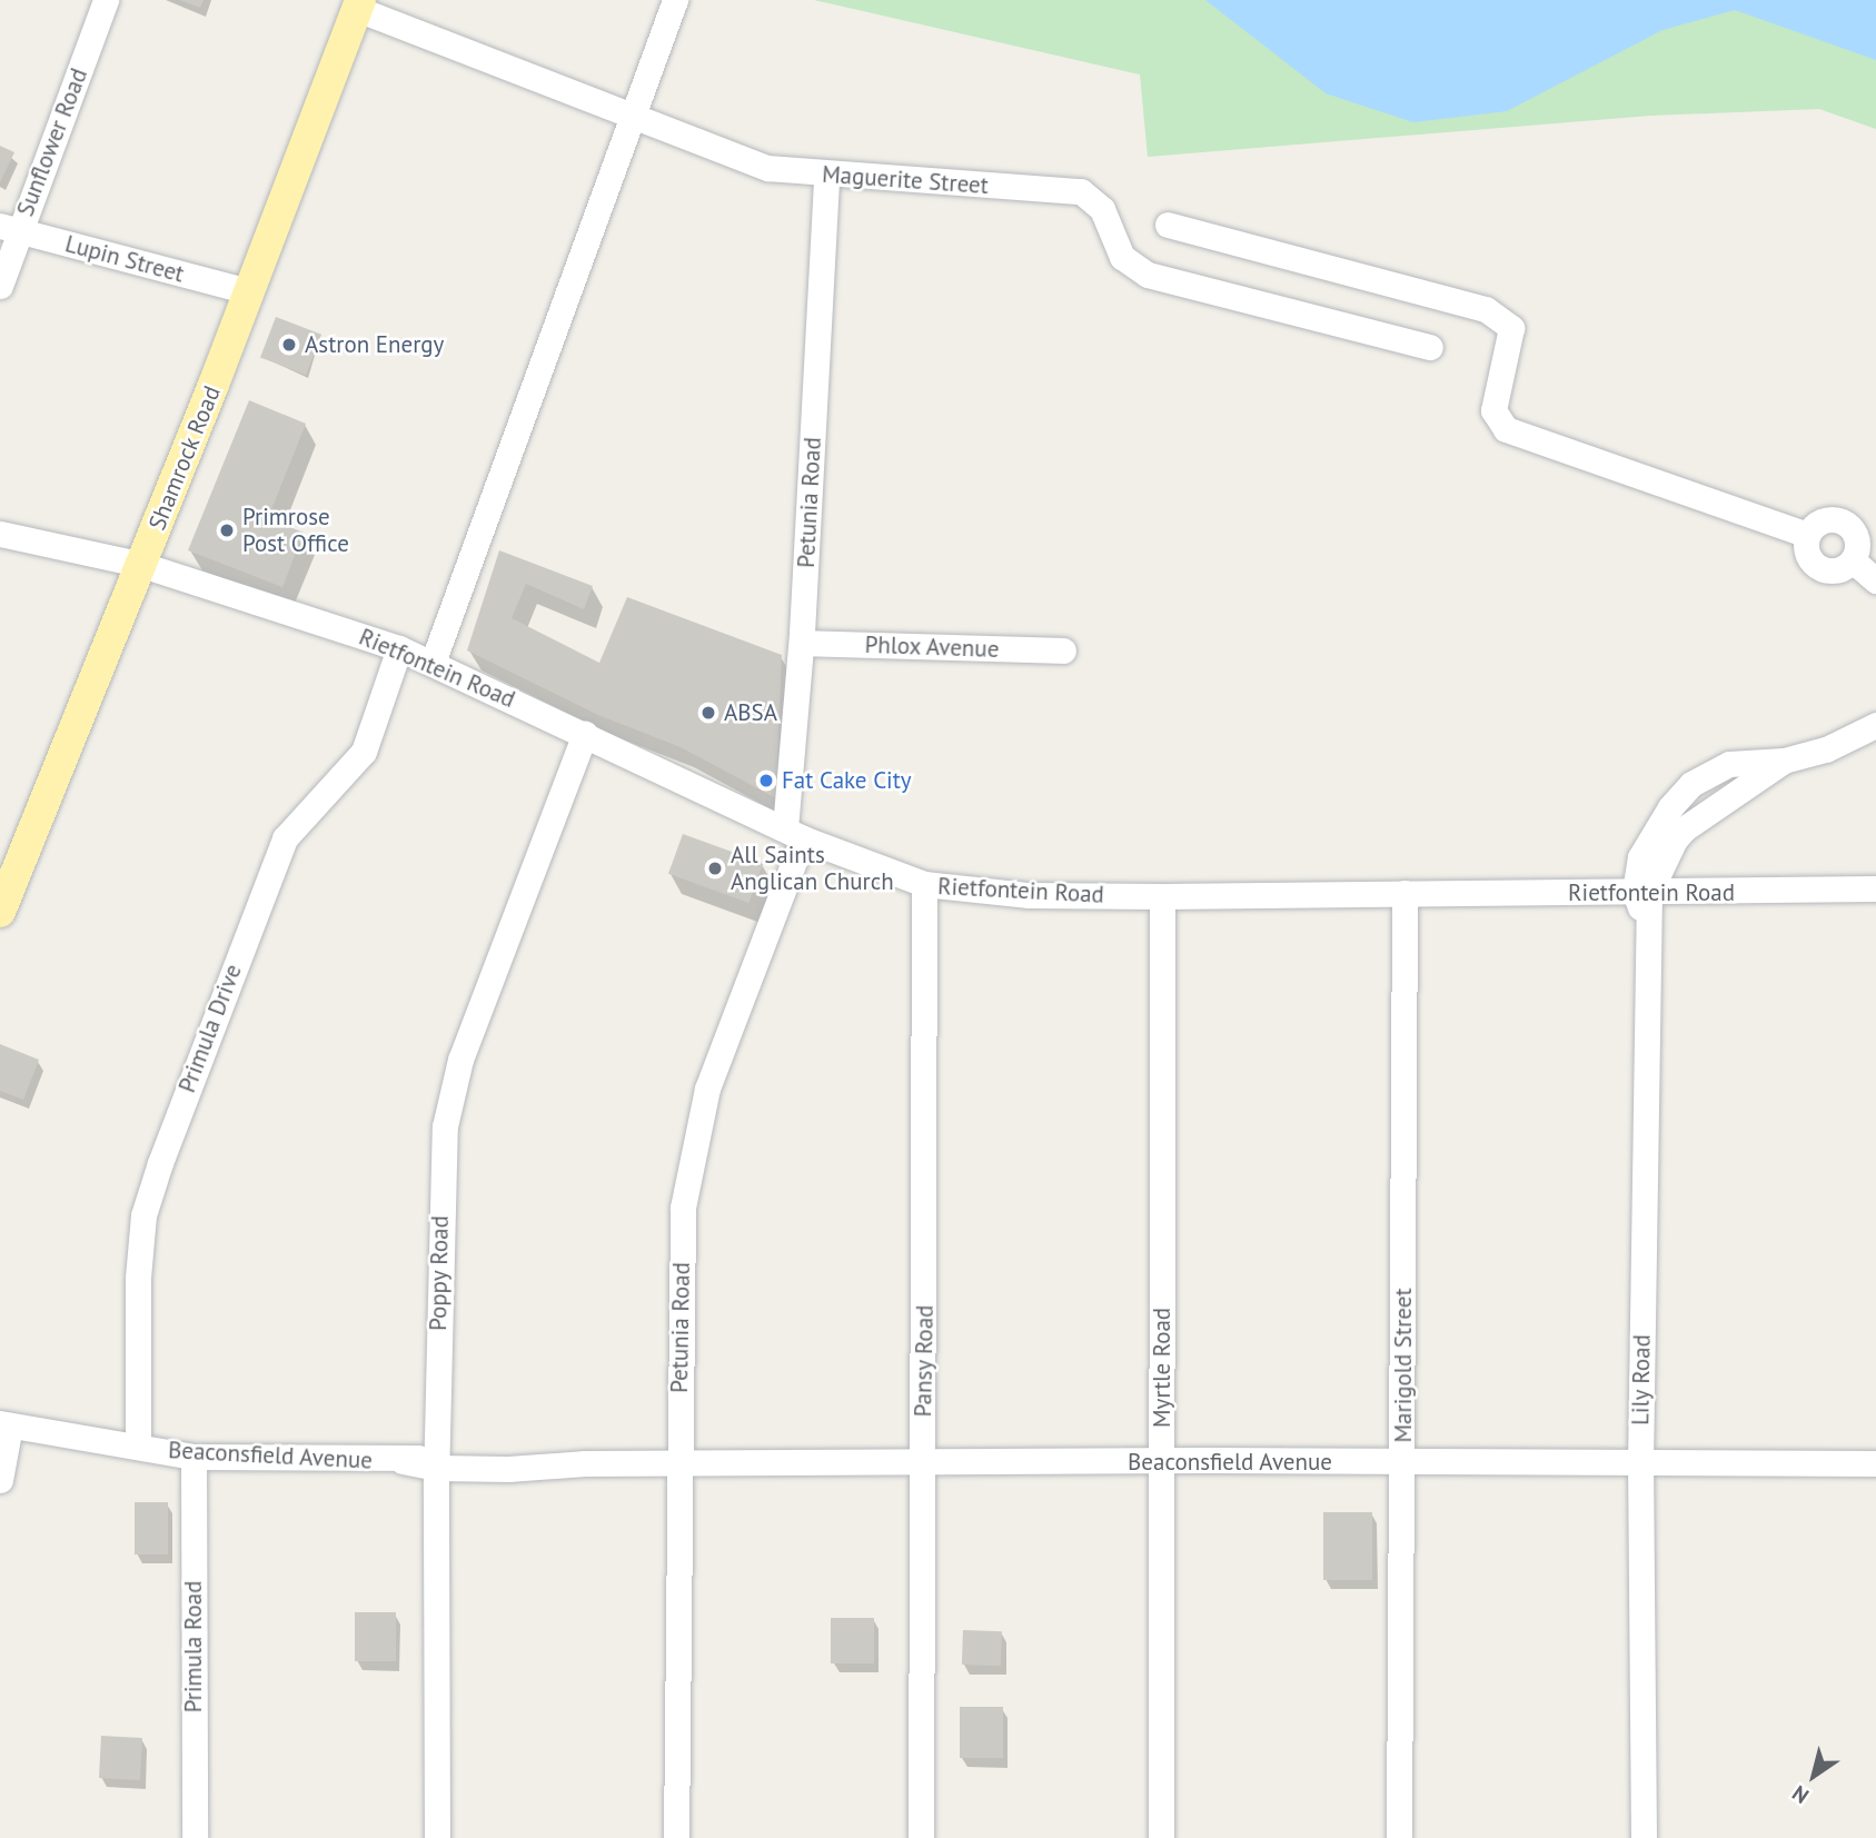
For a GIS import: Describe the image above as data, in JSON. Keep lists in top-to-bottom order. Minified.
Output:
{"streets":{"main road":["Shamrock Road"],"street":["Sunflower Road","Maguerite Street","Lupin Street","Petunia Road","Phlox Avenue","Rietfontein Road","Primula Drive","Poppy Road","Pansy Road","Marigold Street","Myrtle Road","Lily Road","Beaconsfield Avenue","Primula Road"]},"crossings":[["Sunflower Road","Lupin Street"],["Maguerite Street","Shamrock Road"],["Maguerite Street","Petunia Road"],["Lupin Street","Shamrock Road"],["Shamrock Road","Rietfontein Road"],["Petunia Road","Phlox Avenue"],["Petunia Road","Rietfontein Road"],["Petunia Road","Beaconsfield Avenue"],["Rietfontein Road","Primula Drive"],["Rietfontein Road","Poppy Road"],["Rietfontein Road","Pansy Road"],["Rietfontein Road","Marigold Street"],["Rietfontein Road","Myrtle Road"],["Rietfontein Road","Lily Road"],["Primula Drive","Beaconsfield Avenue"],["Poppy Road","Beaconsfield Avenue"],["Pansy Road","Beaconsfield Avenue"],["Marigold Street","Beaconsfield Avenue"],["Myrtle Road","Beaconsfield Avenue"],["Lily Road","Beaconsfield Avenue"],["Beaconsfield Avenue","Primula Road"]],"places":["Astron Energy","Primrose Post Office","ABSA","Fat Cake City","All Saints Anglican Church"],"north":"bottom left"}
